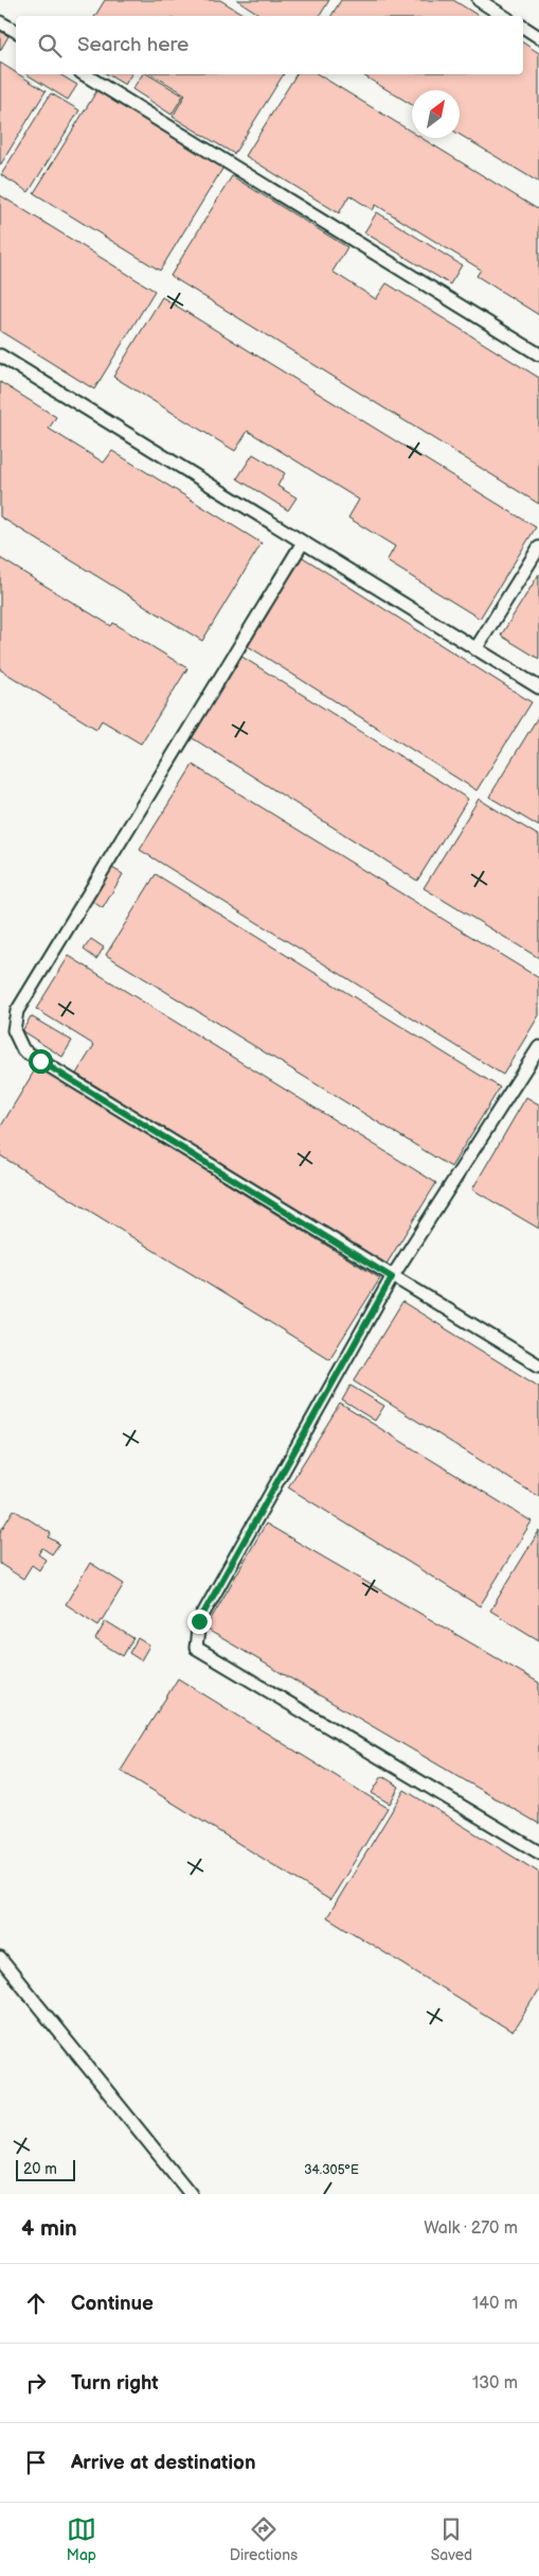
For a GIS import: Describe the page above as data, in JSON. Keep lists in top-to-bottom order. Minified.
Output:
{"scale_bar":"20 m","north":"top right","page":{"search":"Search here","scale":"20 m","heading":["4 min","Walk · 270 m"],"list":[["Continue","140 m"],["Turn right","130 m"],"Arrive at destination"],"nav":["Map","Directions","Saved"]},"coordinates":["34.305°E"]}
